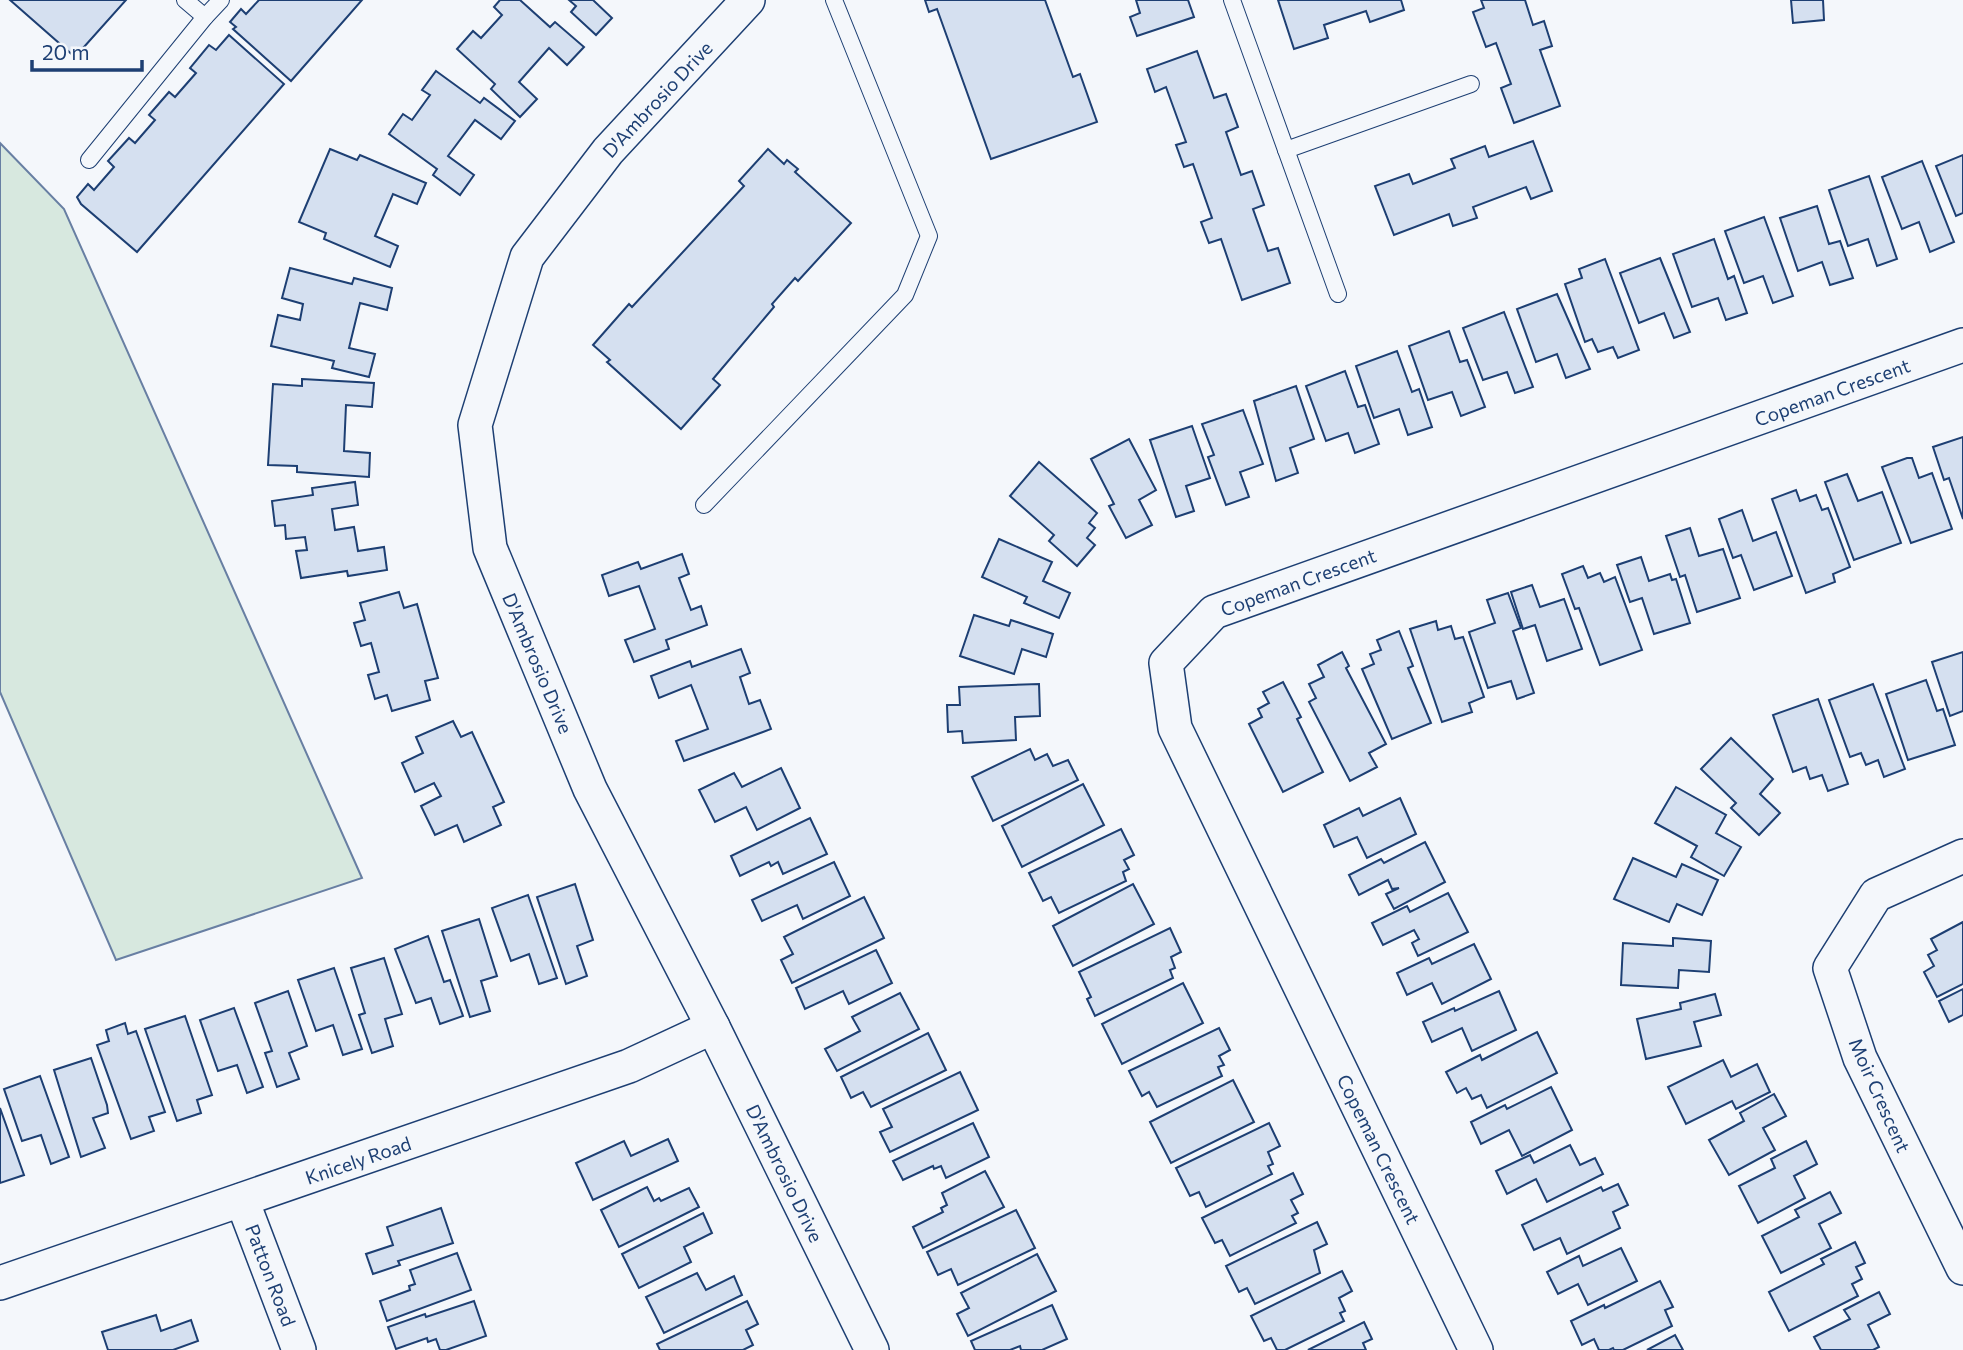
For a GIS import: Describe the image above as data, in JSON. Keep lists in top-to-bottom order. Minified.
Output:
{"streets":{"street":["D'Ambrosio Drive","Copeman Crescent","Moir Crescent","Knicely Road","Patton Road"]},"crossings":[["D'Ambrosio Drive","Knicely Road"],["Knicely Road","Patton Road"]],"scale_bar":"20 m"}
